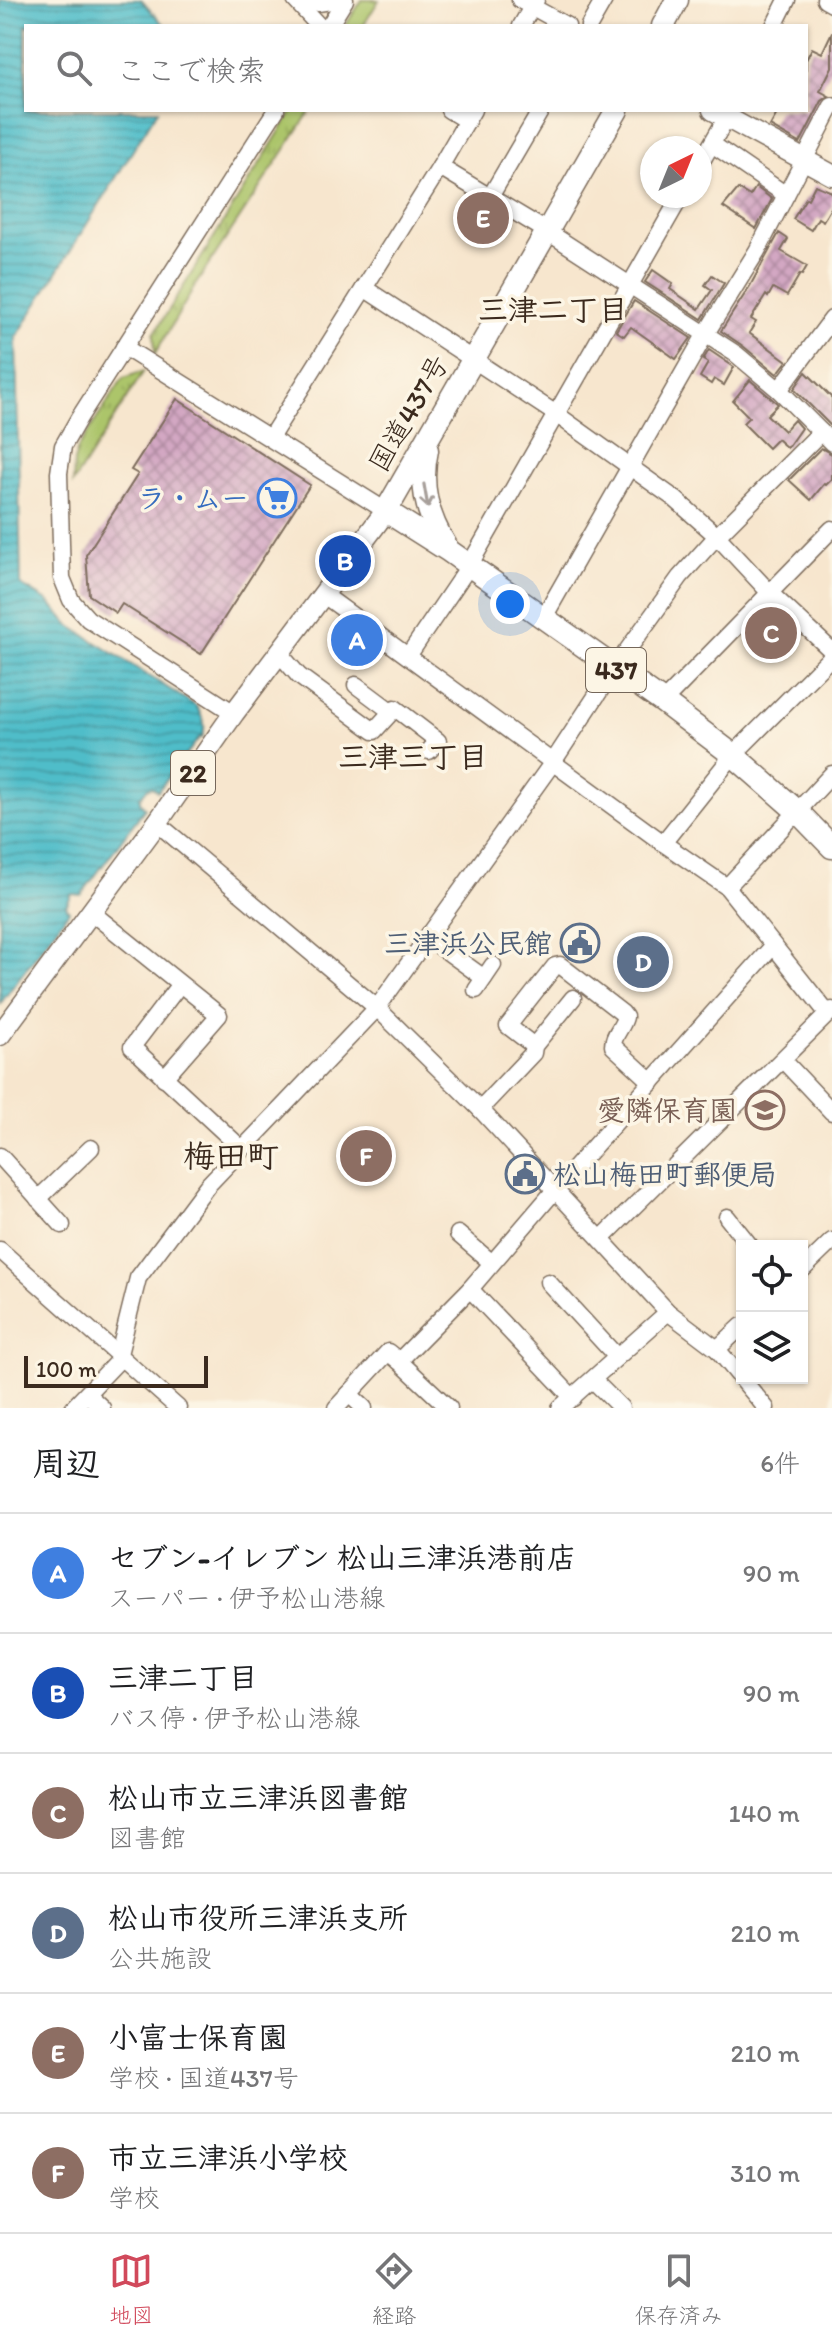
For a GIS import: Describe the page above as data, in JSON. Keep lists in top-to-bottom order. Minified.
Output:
{"streets":{"highway":["国道437号","437"],"main road":["22"]},"crossings":[["国道437号","22"]],"districts":["三津二丁目","三津三丁目","梅田町"],"places":{"supermarket":["ラ・ムー"],"public building":["三津浜公民館","松山梅田町郵便局"],"school or university":["愛隣保育園"]},"scale_bar":"100 m","north":"top right","page":{"search":"ここで検索","pins":["E","B","C","A","D","F"],"scale":"100 m","heading":["周辺","6件"],"list":[{"mark":"A","name":"セブン-イレブン 松山三津浜港前店","note":"スーパー · 伊予松山港線","value":"90 m"},{"mark":"B","name":"三津二丁目","note":"バス停 · 伊予松山港線","value":"90 m"},{"mark":"C","name":"松山市立三津浜図書館","note":"図書館","value":"140 m"},{"mark":"D","name":"松山市役所三津浜支所","note":"公共施設","value":"210 m"},{"mark":"E","name":"小富士保育園","note":"学校 · 国道437号","value":"210 m"},{"mark":"F","name":"市立三津浜小学校","note":"学校","value":"310 m"}],"nav":["地図","経路","保存済み"]}}
